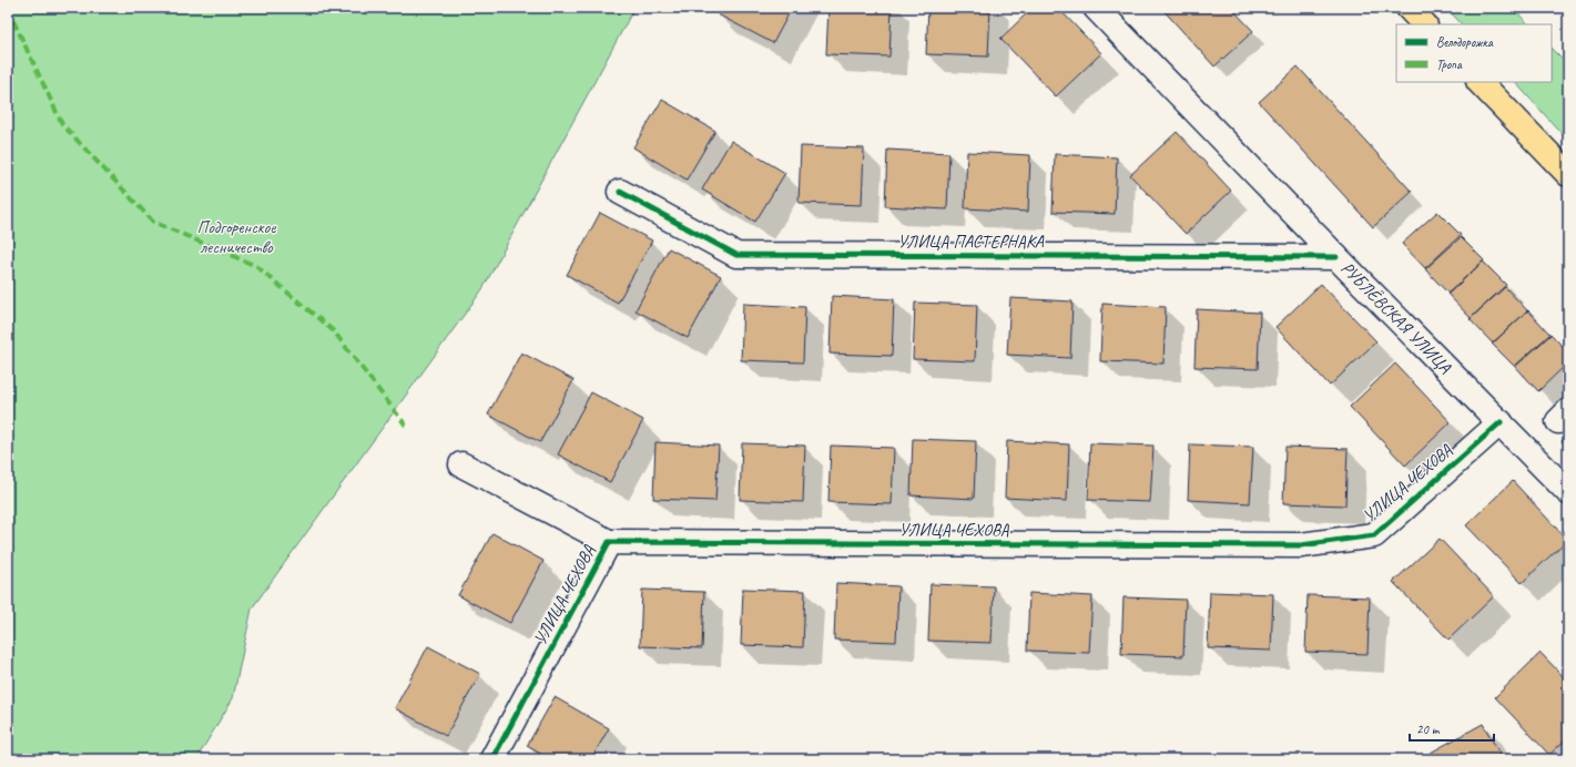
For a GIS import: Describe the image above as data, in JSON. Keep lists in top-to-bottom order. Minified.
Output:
{"streets":{"street":["УЛИЦА ПАСТЕРНАКА","РУБЛЁВСКАЯ УЛИЦА","УЛИЦА ЧЕХОВА"]},"crossings":[["УЛИЦА ПАСТЕРНАКА","РУБЛЁВСКАЯ УЛИЦА"],["РУБЛЁВСКАЯ УЛИЦА","УЛИЦА ЧЕХОВА"]],"parks":["Подгоренское лесничество"],"legend":["Велодорожка","Тропа"],"scale_bar":"20 m"}
